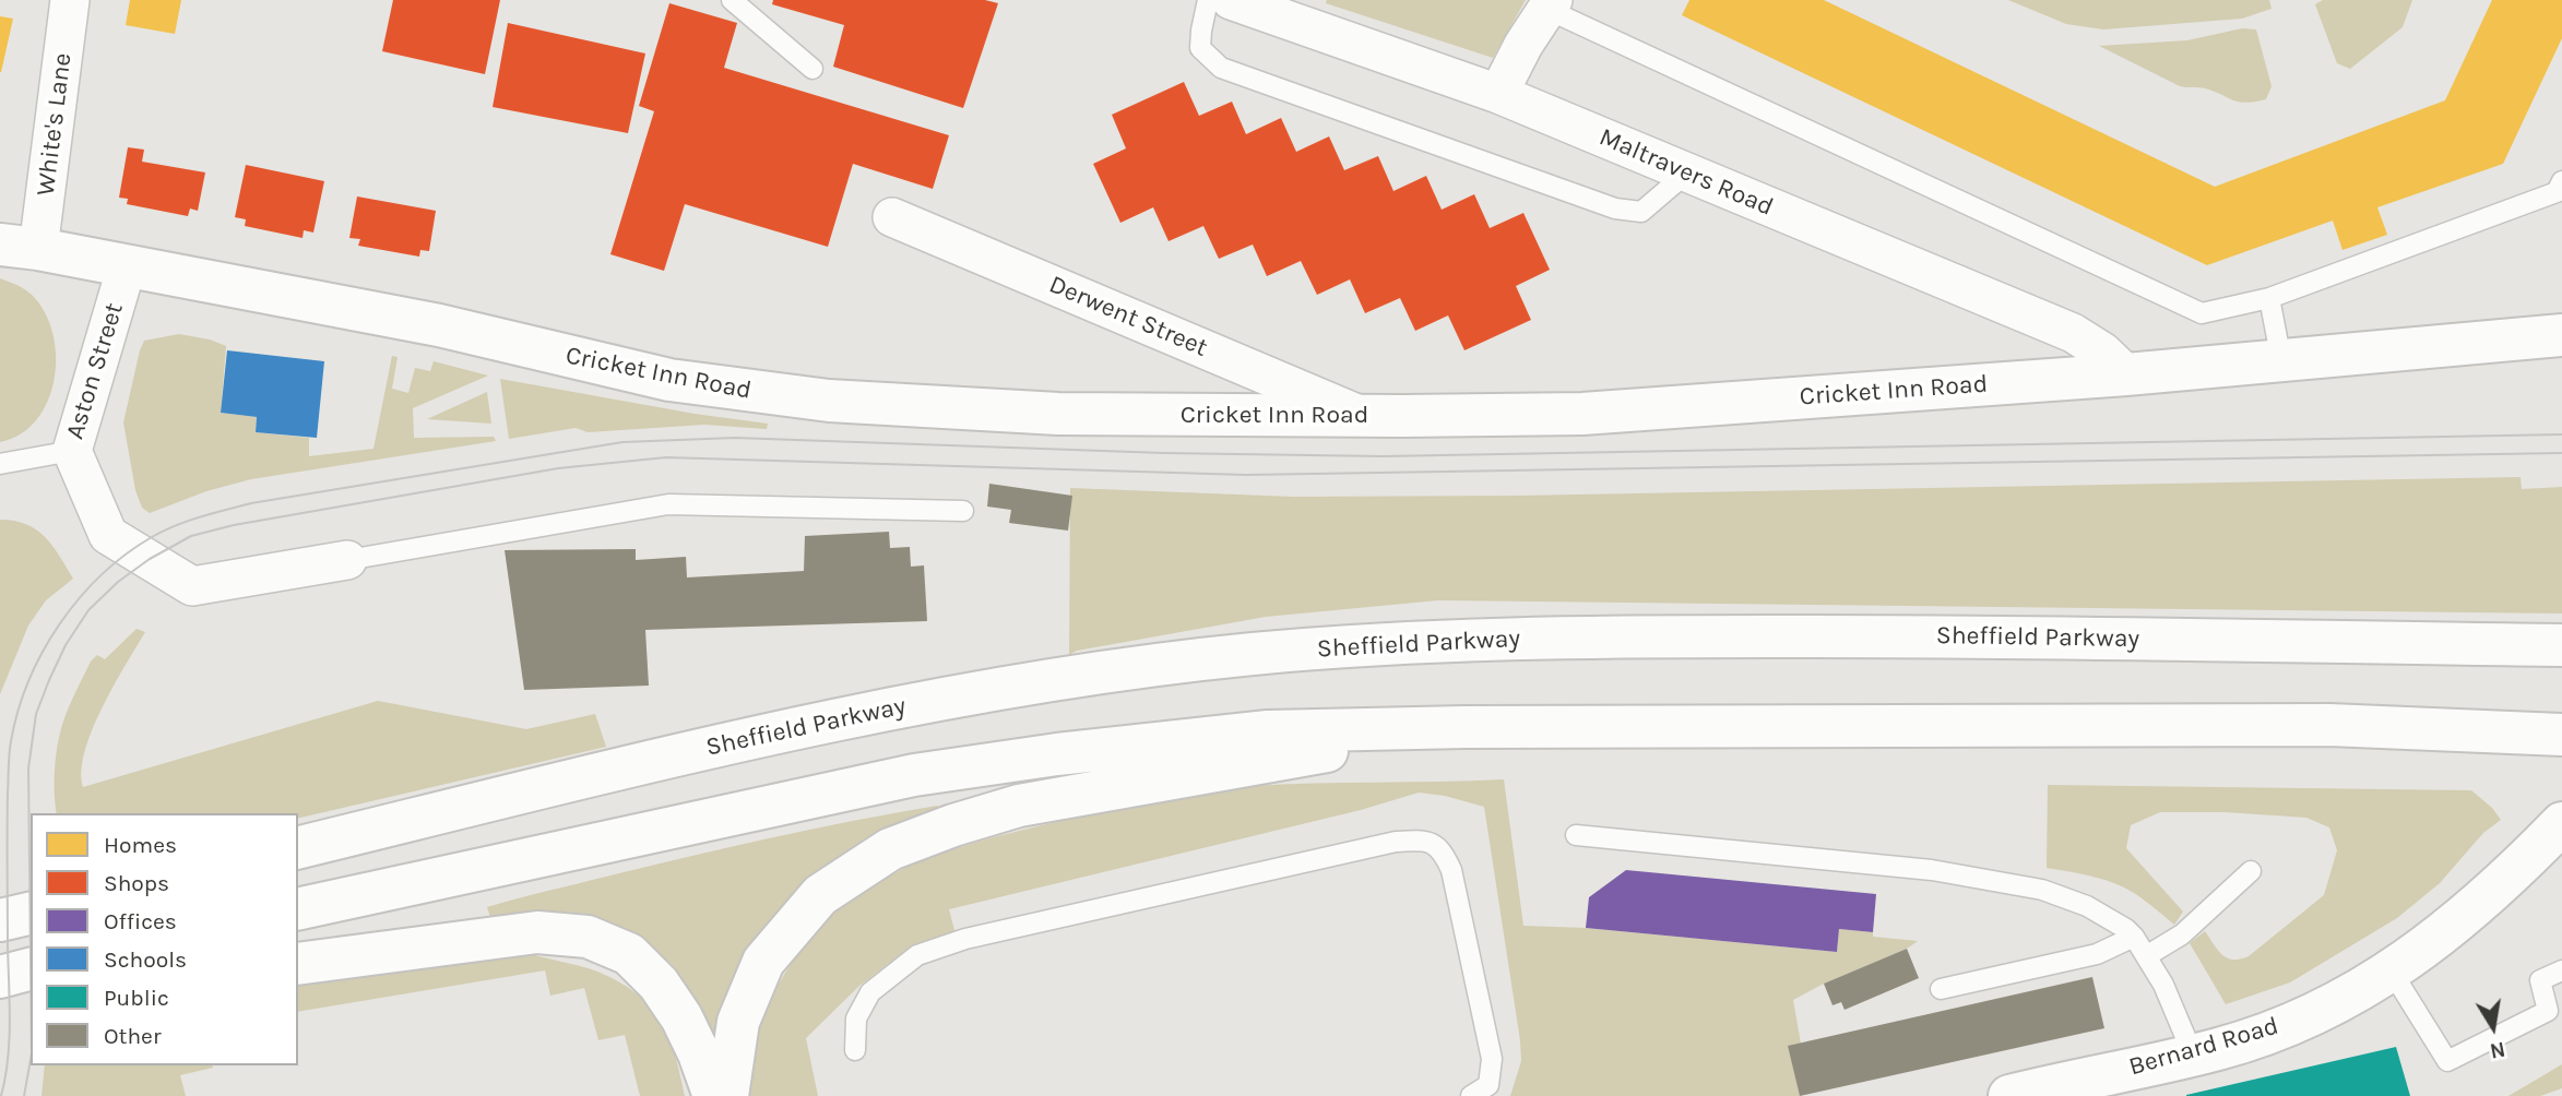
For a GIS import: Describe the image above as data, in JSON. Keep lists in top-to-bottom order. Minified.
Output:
{"streets":{"main road":["Cricket Inn Road","Sheffield Parkway","Bernard Road"],"street":["White's Lane","Maltravers Road","Derwent Street","Aston Street"]},"crossings":[["White's Lane","Cricket Inn Road"],["Maltravers Road","Cricket Inn Road"],["Derwent Street","Cricket Inn Road"],["Aston Street","Cricket Inn Road"]],"legend":["Homes","Shops","Offices","Schools","Public","Other"],"north":"bottom"}
